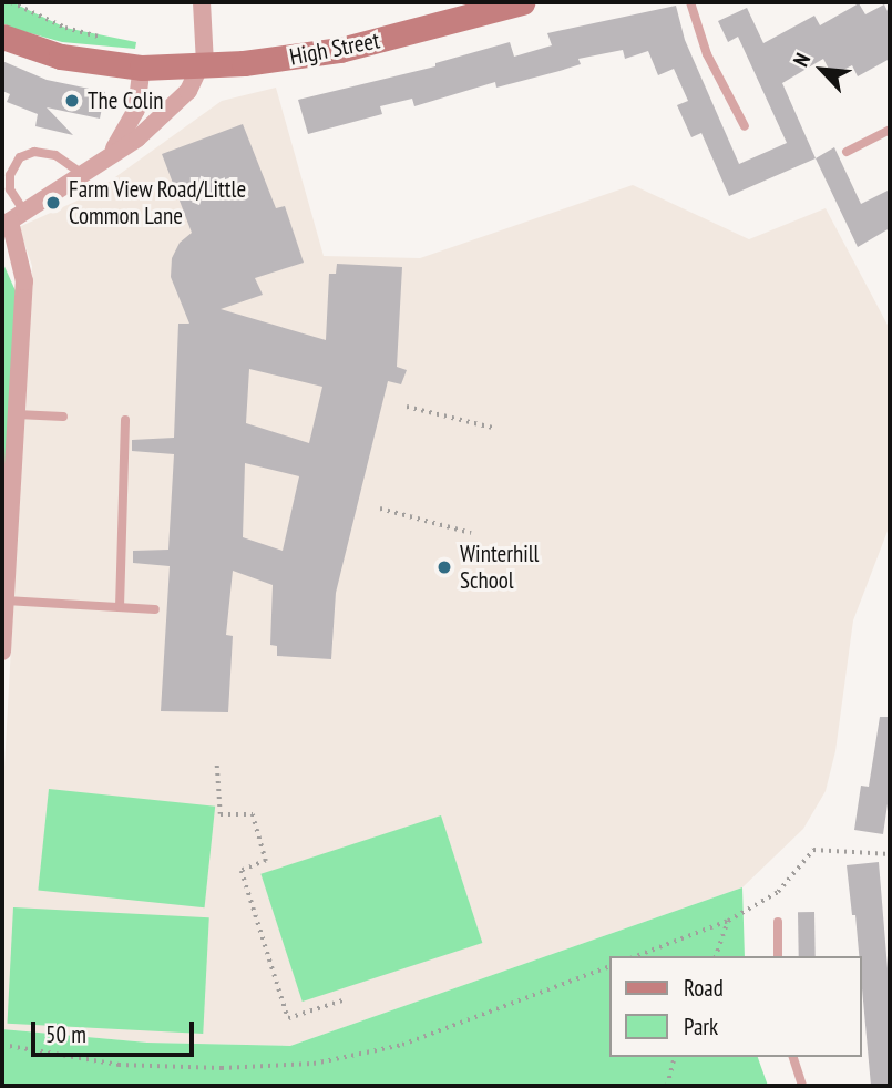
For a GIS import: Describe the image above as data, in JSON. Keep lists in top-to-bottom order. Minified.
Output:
{"streets":{"street":["High Street"]},"places":["The Colin","Farm View Road/Little Common Lane","Winterhill School"],"legend":["Road","Park"],"scale_bar":"50 m","north":"top left"}
